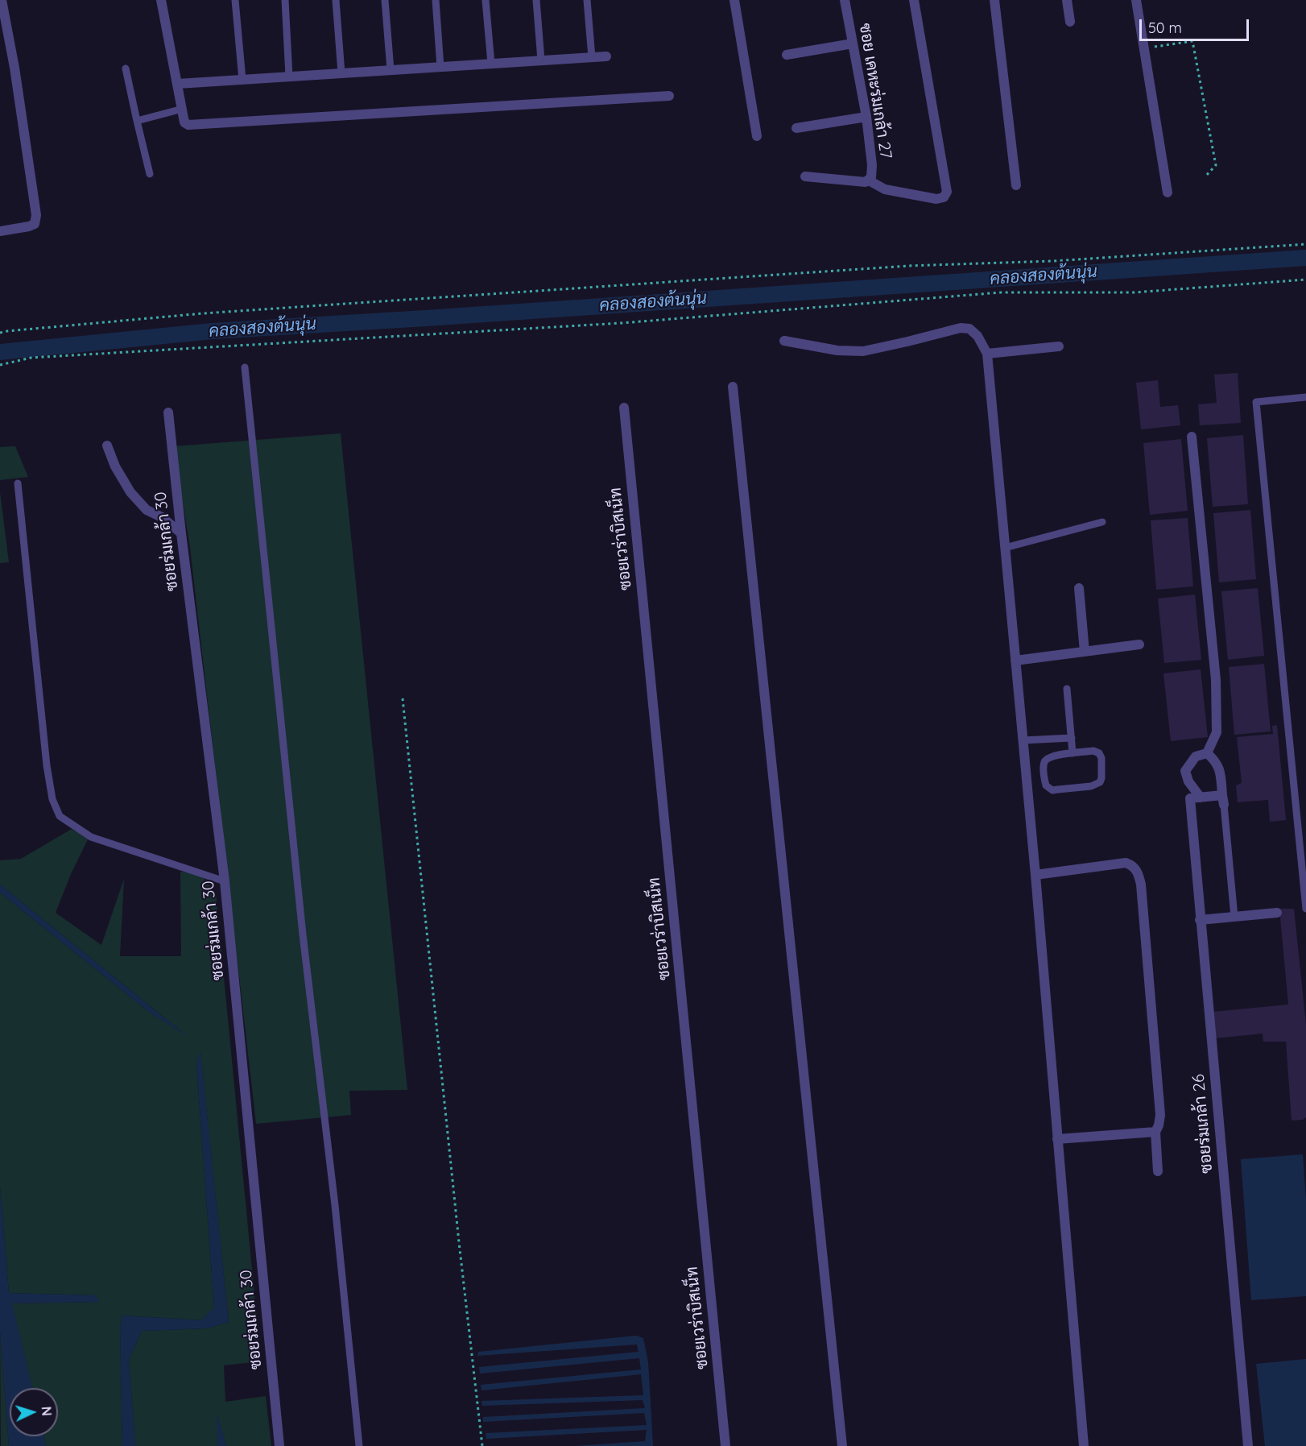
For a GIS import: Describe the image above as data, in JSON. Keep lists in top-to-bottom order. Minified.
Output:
{"streets":{"street":["ซอย เคหะร่มเกล้า 27","ซอยเวร่าบิสเน็ท","ซอยร่มเกล้า 30","ซอยร่มเกล้า 26"]},"water":["คลองสองต้นนุ่น"],"scale_bar":"50 m","north":"right"}
